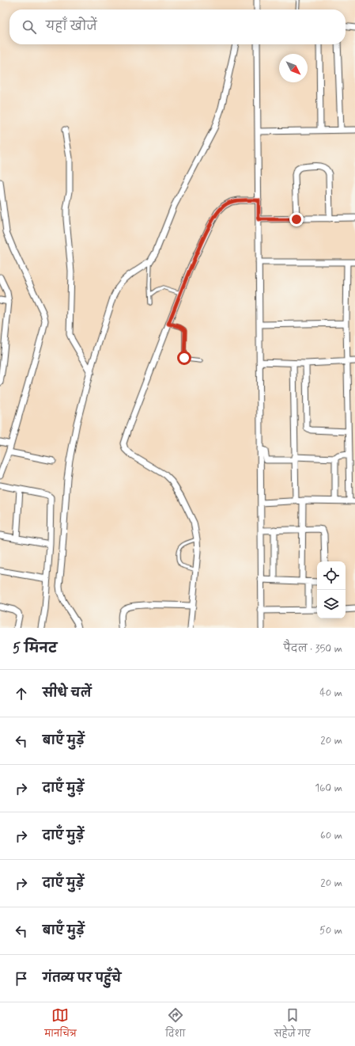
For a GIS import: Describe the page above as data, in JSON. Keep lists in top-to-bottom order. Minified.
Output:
{"north":"bottom right","page":{"search":"यहाँ खोजें","heading":["5 मिनट","पैदल · 350 m"],"list":[["सीधे चलें","40 m"],["बाएँ मुड़ें","20 m"],["दाएँ मुड़ें","160 m"],["दाएँ मुड़ें","60 m"],["दाएँ मुड़ें","20 m"],["बाएँ मुड़ें","50 m"],"गंतव्य पर पहुँचे"],"nav":["मानचित्र","दिशा","सहेजे गए"]}}
